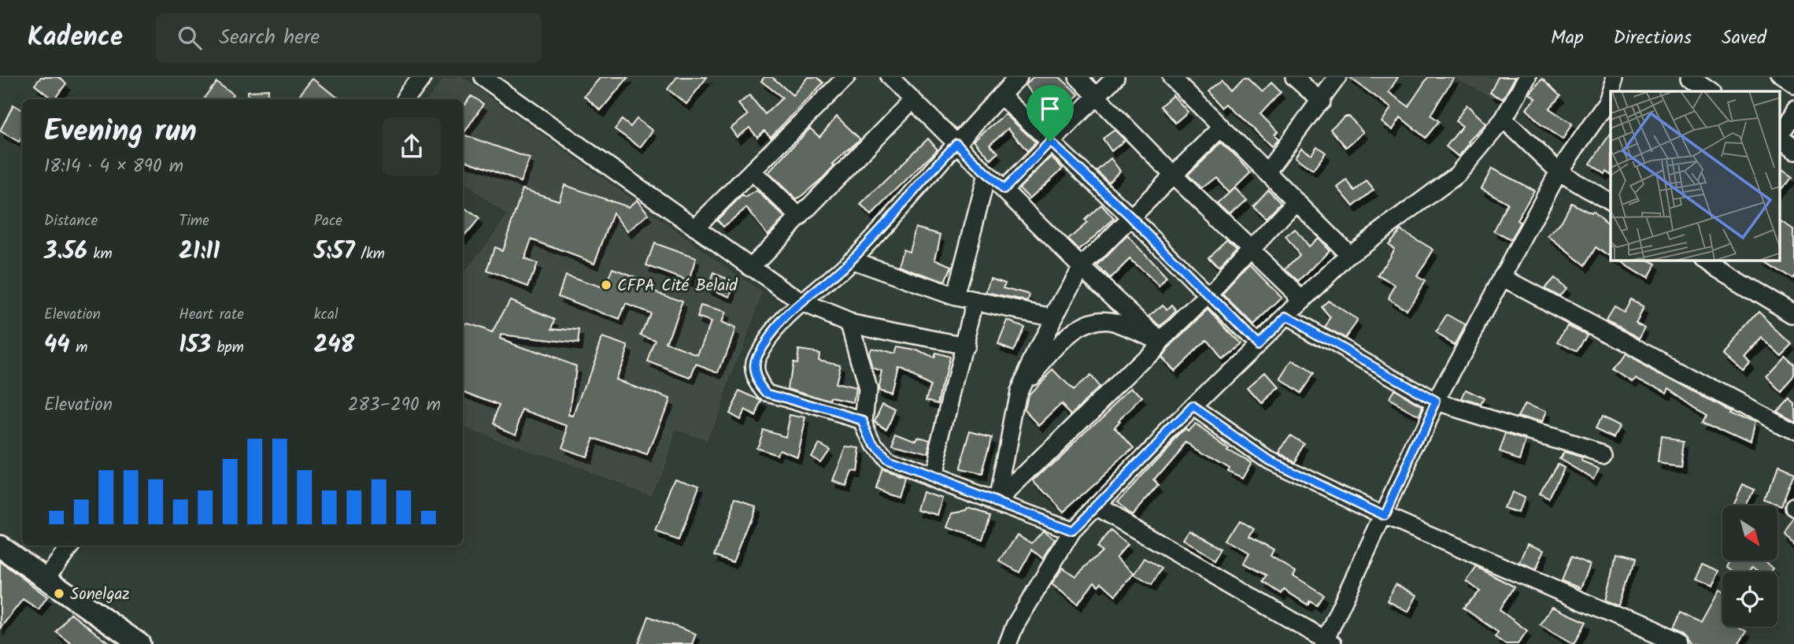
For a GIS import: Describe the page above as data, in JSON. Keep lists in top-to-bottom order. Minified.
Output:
{"places":["CFPA Cité Belaid","Sonelgaz"],"north":"bottom right","page":{"header":"Kadence","search":"Search here","nav":["Map","Directions","Saved"],"heading":["Evening run","18:14 · 4 × 890 m"],"stats":[["Distance","3.56 km"],["Time","21:11"],["Pace","5:57 /km"],["Elevation","44 m"],["Heart rate","153 bpm"],["kcal","248"]],"chart":["Elevation","283–290 m"]}}
